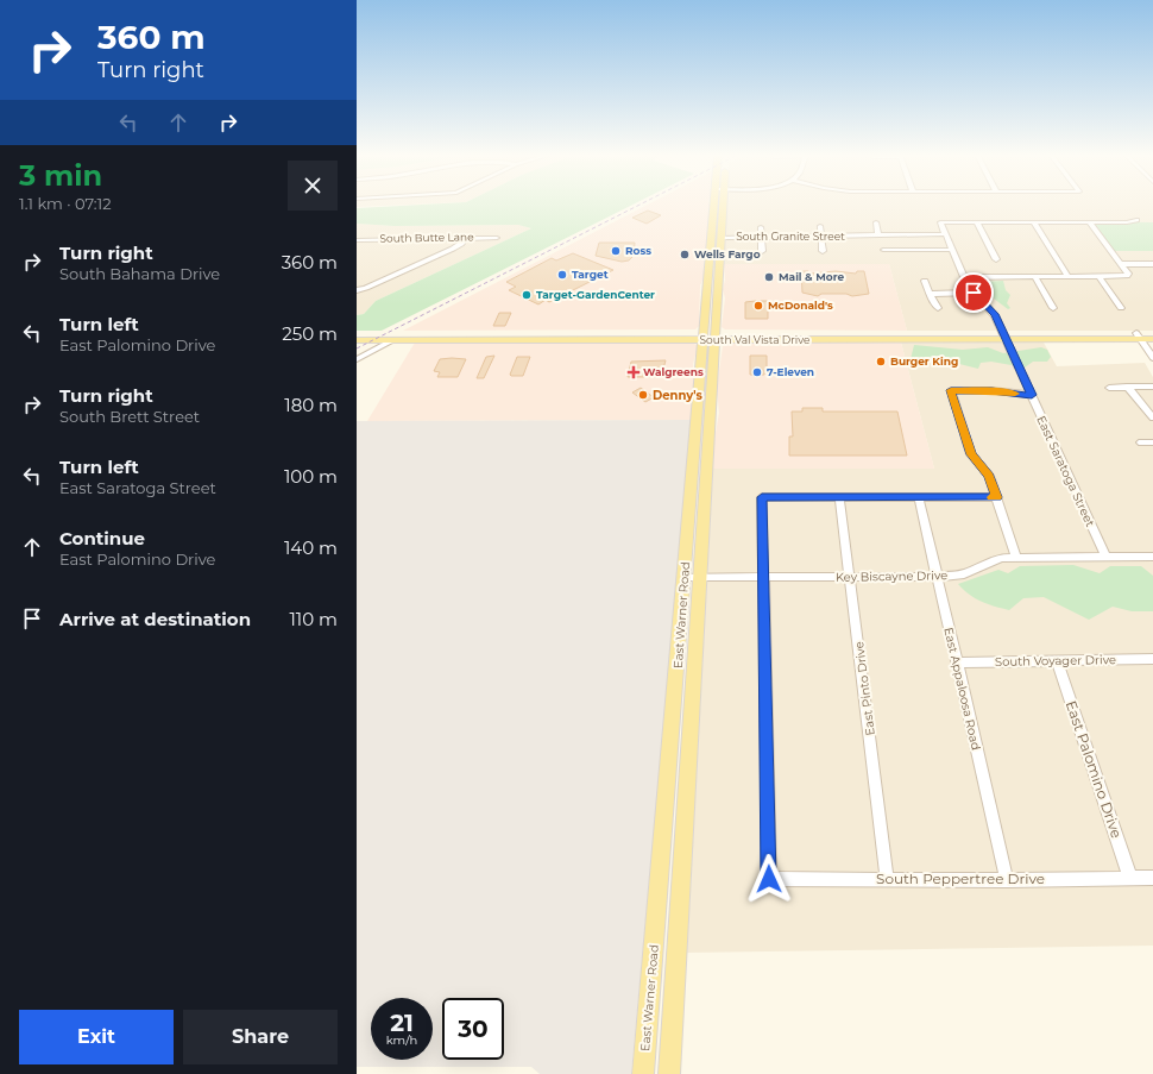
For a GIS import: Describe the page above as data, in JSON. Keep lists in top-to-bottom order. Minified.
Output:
{"streets":{"main road":["South Val Vista Drive","East Warner Road"],"street":["South Granite Street","South Butte Lane","East Saratoga Street","Key Biscayne Drive","South Voyager Drive","East Pinto Drive","East Appaloosa Road","East Palomino Drive","South Peppertree Drive"]},"crossings":[["South Granite Street","East Warner Road"],["South Val Vista Drive","East Saratoga Street"],["South Val Vista Drive","East Warner Road"],["East Saratoga Street","Key Biscayne Drive"],["Key Biscayne Drive","East Warner Road"],["Key Biscayne Drive","East Pinto Drive"],["Key Biscayne Drive","East Appaloosa Road"],["Key Biscayne Drive","South Peppertree Drive"],["South Voyager Drive","East Appaloosa Road"],["South Voyager Drive","East Palomino Drive"],["East Pinto Drive","South Peppertree Drive"],["East Appaloosa Road","South Peppertree Drive"],["East Palomino Drive","South Peppertree Drive"]],"places":{"other":["Ross","Wells Fargo","Target","Mail & More","Target-GardenCenter","McDonald's","Burger King","7-Eleven","Denny's"],"health":["Walgreens"]},"page":{"turn":["360 m","Turn right"],"heading":["3 min","1.1 km · 07:12"],"list":[{"name":"Turn right","note":"South Bahama Drive","value":"360 m"},{"name":"Turn left","note":"East Palomino Drive","value":"250 m"},{"name":"Turn right","note":"South Brett Street","value":"180 m"},{"name":"Turn left","note":"East Saratoga Street","value":"100 m"},{"name":"Continue","note":"East Palomino Drive","value":"140 m"},{"name":"Arrive at destination","value":"110 m"}],"speed":"21 km/h","limit":"30","buttons":["Exit","Share"]}}
